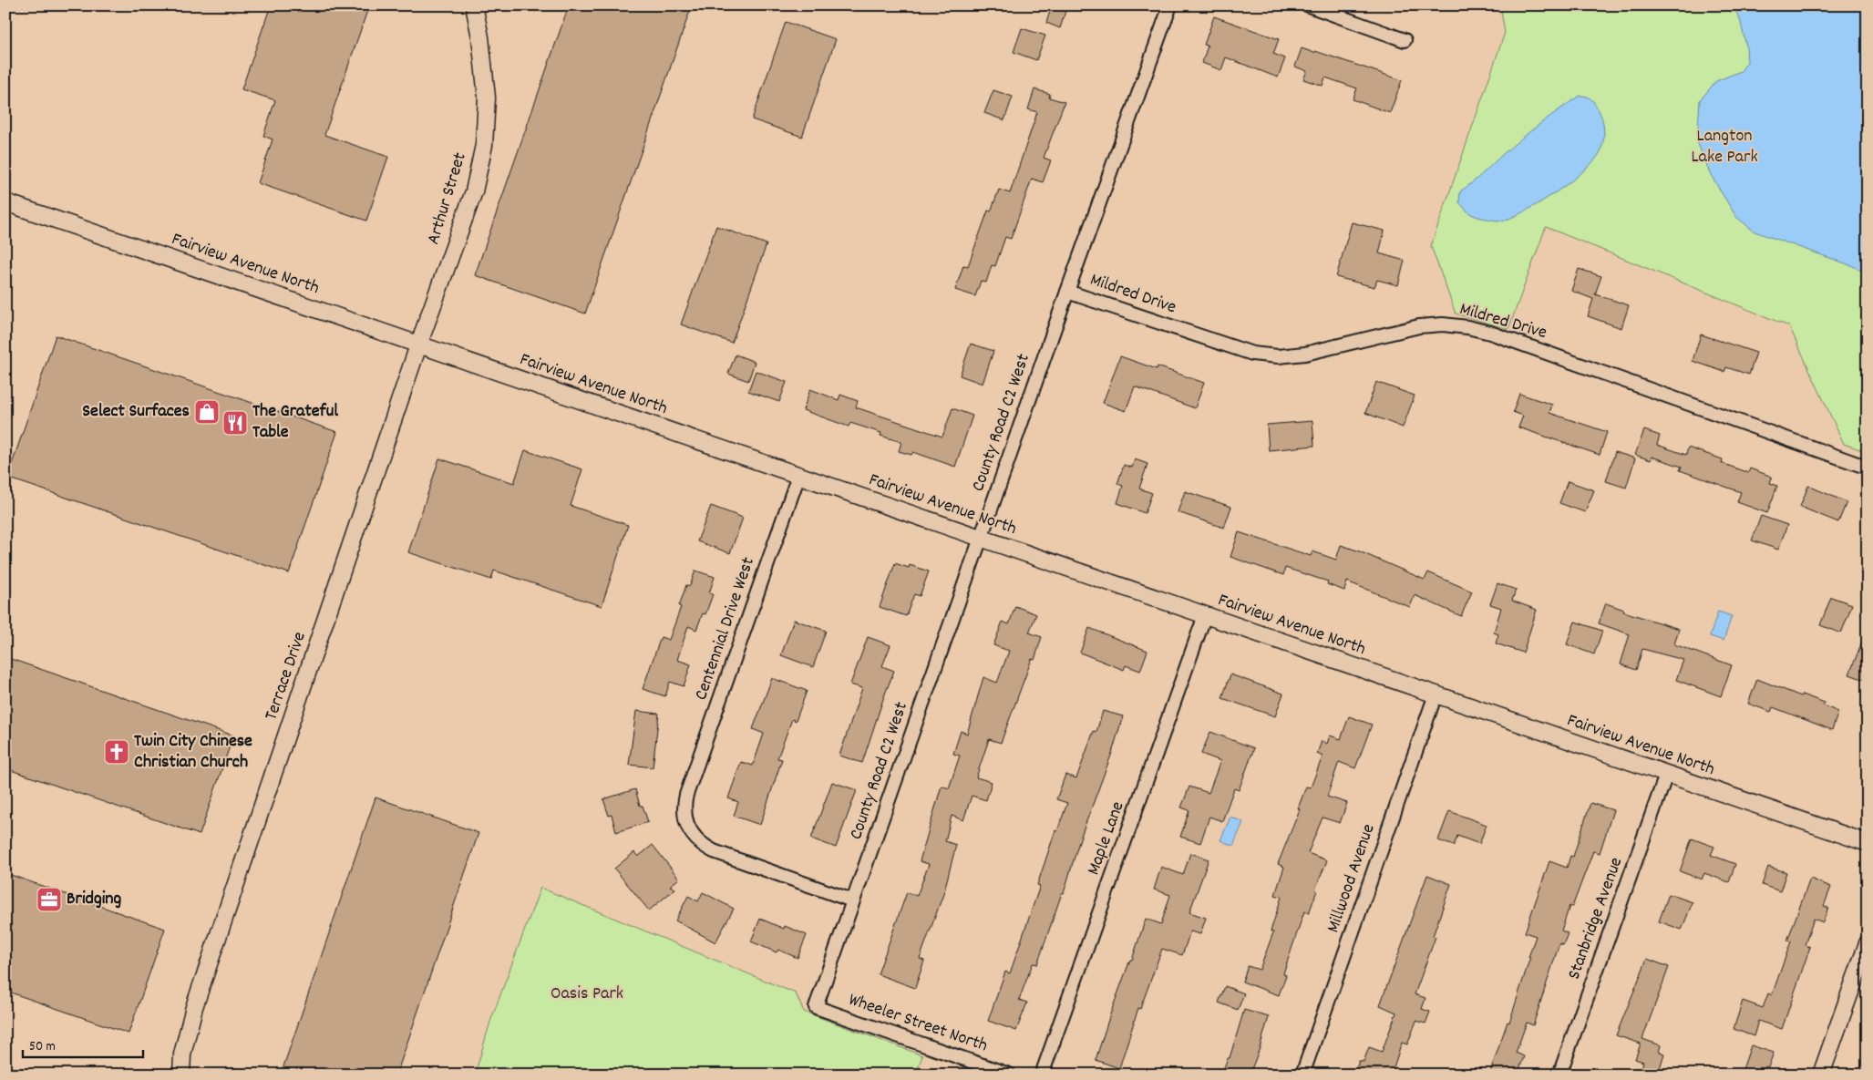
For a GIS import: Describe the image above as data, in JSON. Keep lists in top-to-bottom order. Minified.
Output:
{"streets":{"street":["Arthur Street","Fairview Avenue North","Mildred Drive","County Road C2 West","Centennial Drive West","Terrace Drive","Maple Lane","Millwood Avenue","Stanbridge Avenue","Wheeler Street North"]},"crossings":[["Arthur Street","Fairview Avenue North"],["Arthur Street","Terrace Drive"],["Fairview Avenue North","County Road C2 West"],["Fairview Avenue North","Centennial Drive West"],["Fairview Avenue North","Terrace Drive"],["Fairview Avenue North","Maple Lane"],["Fairview Avenue North","Millwood Avenue"],["Fairview Avenue North","Stanbridge Avenue"],["Mildred Drive","County Road C2 West"],["County Road C2 West","Centennial Drive West"],["County Road C2 West","Wheeler Street North"]],"parks":["Langton Lake Park","Oasis Park"],"places":{"shop":["Select Surfaces"],"restaurant":["The Grateful Table"],"church":["Twin City Chinese Christian Church"],"office":["Bridging"]},"scale_bar":"50 m"}
